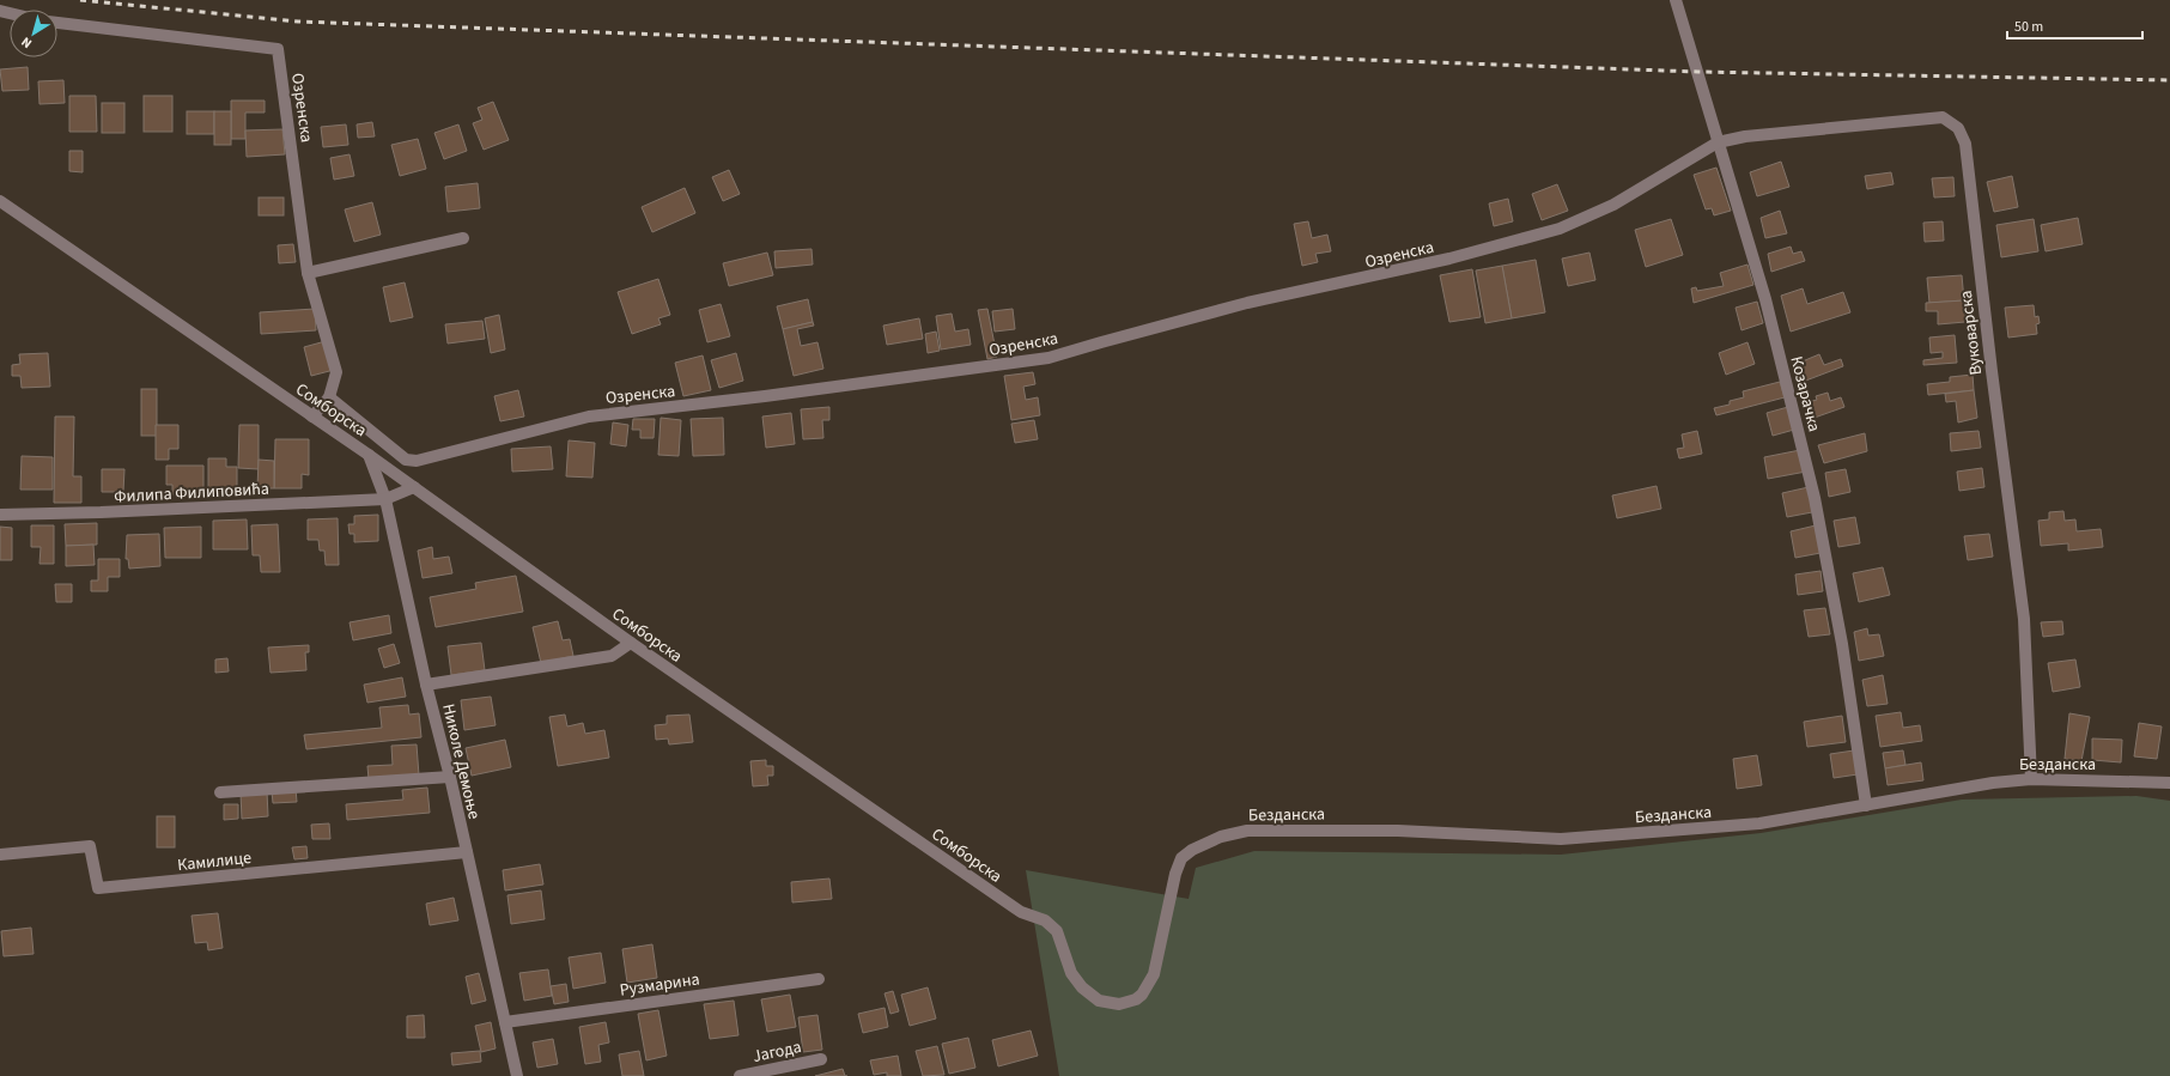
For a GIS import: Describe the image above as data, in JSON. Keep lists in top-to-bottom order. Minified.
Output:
{"streets":{"street":["Озренска","Вуковарска","Козарачка","Сомборска","Филипа Филиповића","Николе Демоње","Безданска","Камилице","Рузмарина","Јагода"]},"crossings":[["Озренска","Вуковарска"],["Озренска","Козарачка"],["Озренска","Сомборска"],["Вуковарска","Козарачка"],["Вуковарска","Безданска"],["Козарачка","Безданска"],["Сомборска","Филипа Филиповића"],["Сомборска","Николе Демоње"],["Сомборска","Безданска"],["Филипа Филиповића","Николе Демоње"],["Николе Демоње","Камилице"],["Николе Демоње","Рузмарина"]],"scale_bar":"50 m","north":"bottom left"}
